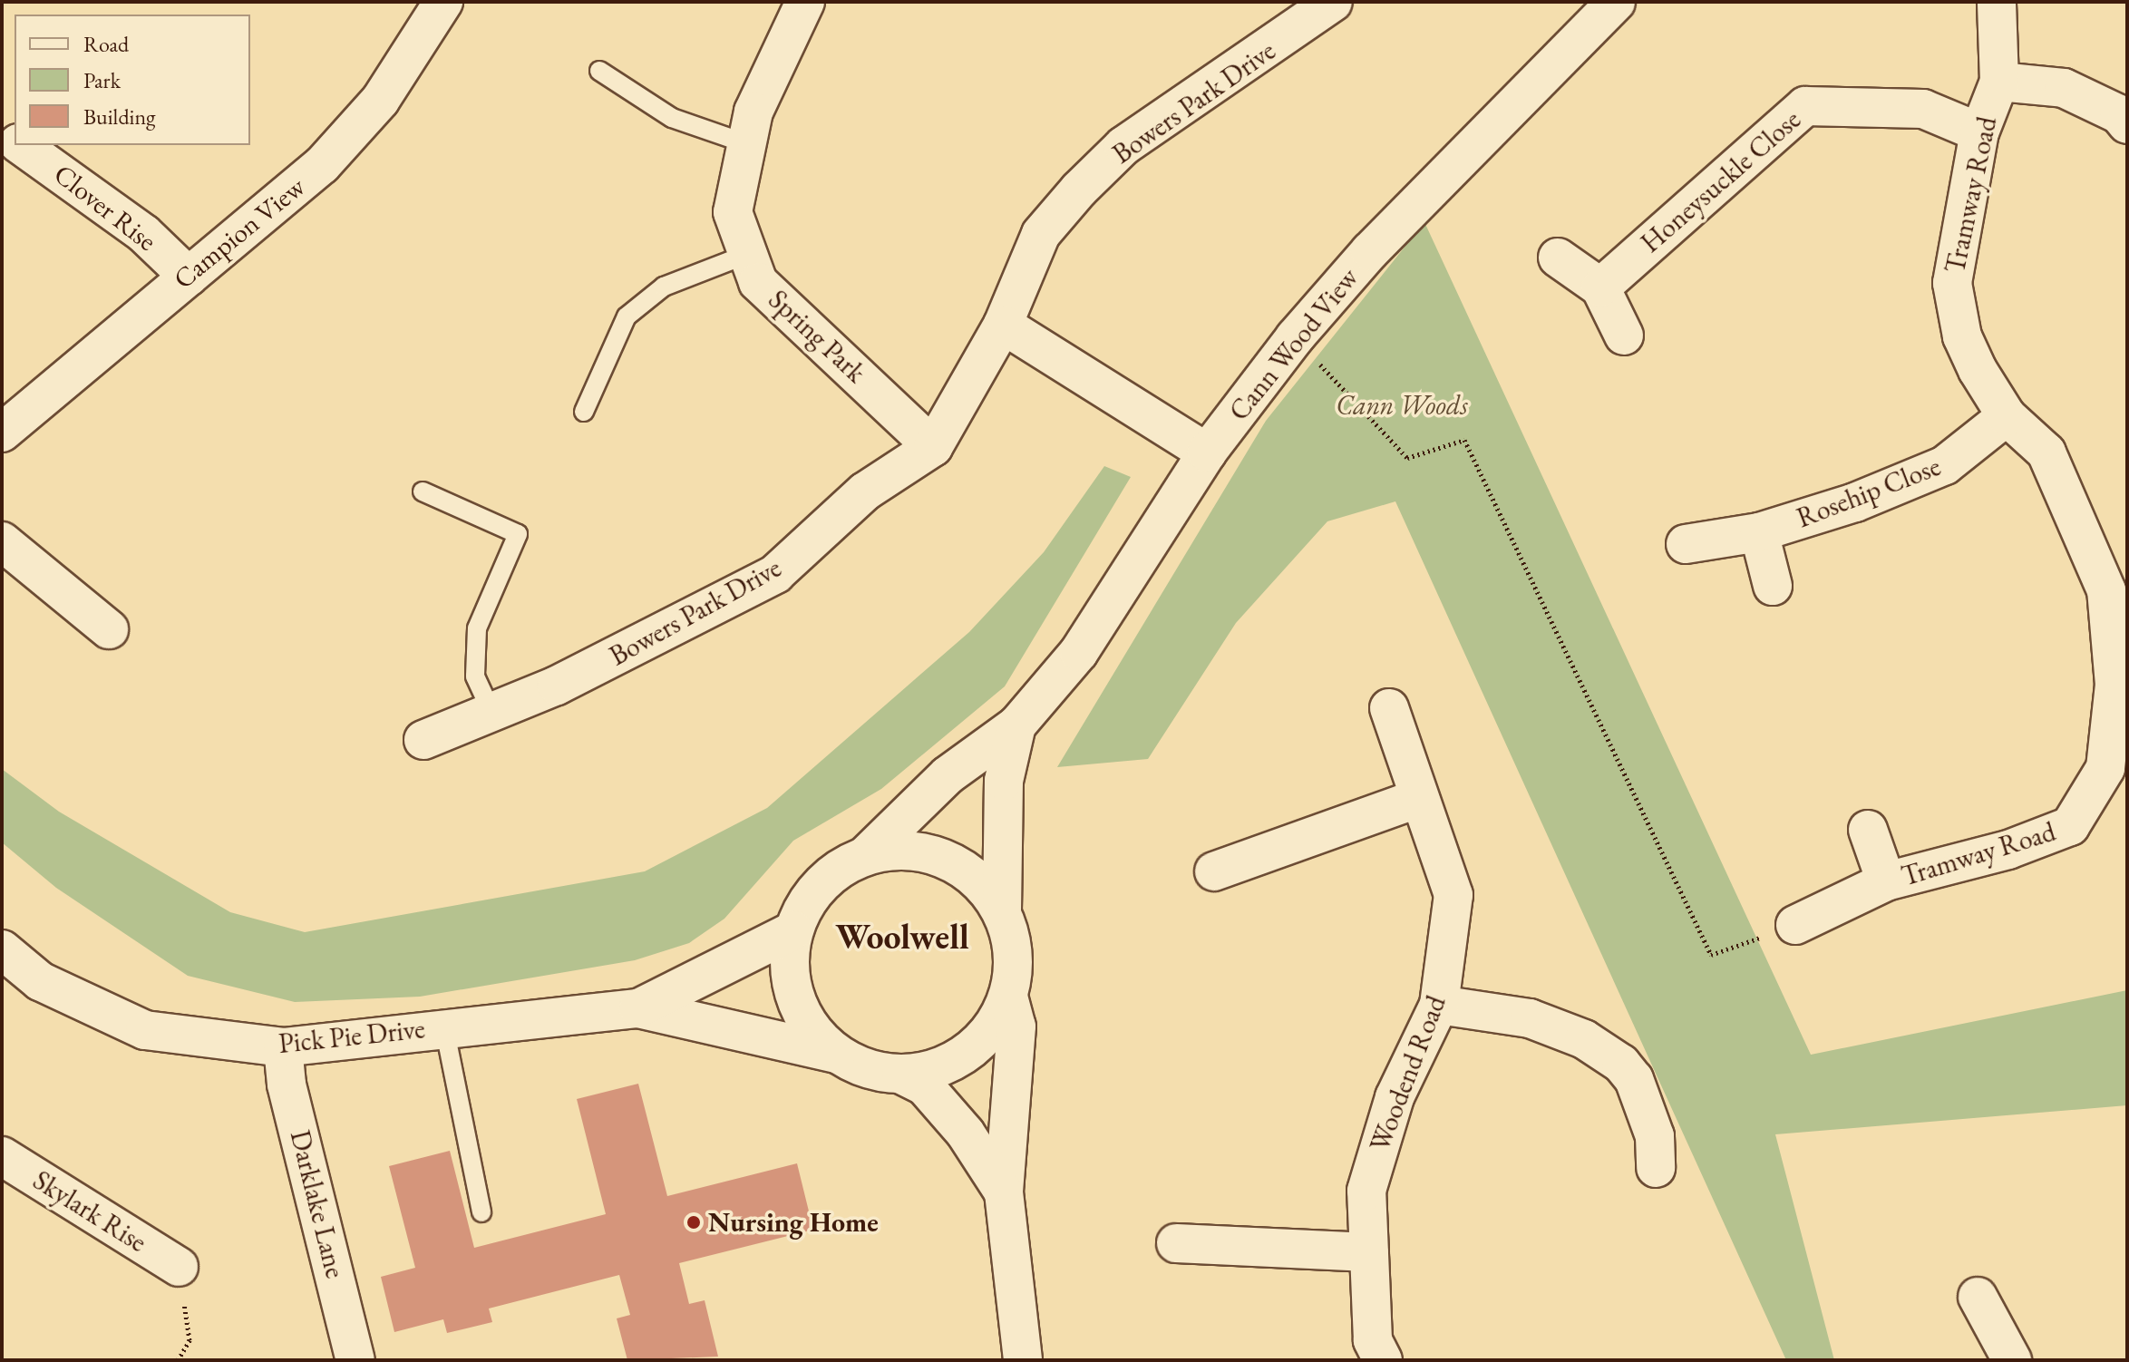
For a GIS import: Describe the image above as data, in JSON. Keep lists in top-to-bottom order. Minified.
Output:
{"streets":{"street":["Bowers Park Drive","Honeysuckle Close","Tramway Road","Clover Rise","Campion View","Spring Park","Cann Wood View","Rosehip Close","Pick Pie Drive","Woodend Road","Darklake Lane","Skylark Rise"]},"crossings":[["Bowers Park Drive","Spring Park"],["Honeysuckle Close","Tramway Road"],["Tramway Road","Rosehip Close"],["Clover Rise","Campion View"],["Cann Wood View","Pick Pie Drive"],["Pick Pie Drive","Darklake Lane"]],"districts":["Woolwell"],"parks":["Cann Woods"],"places":["Nursing Home"],"legend":["Road","Park","Building"]}
